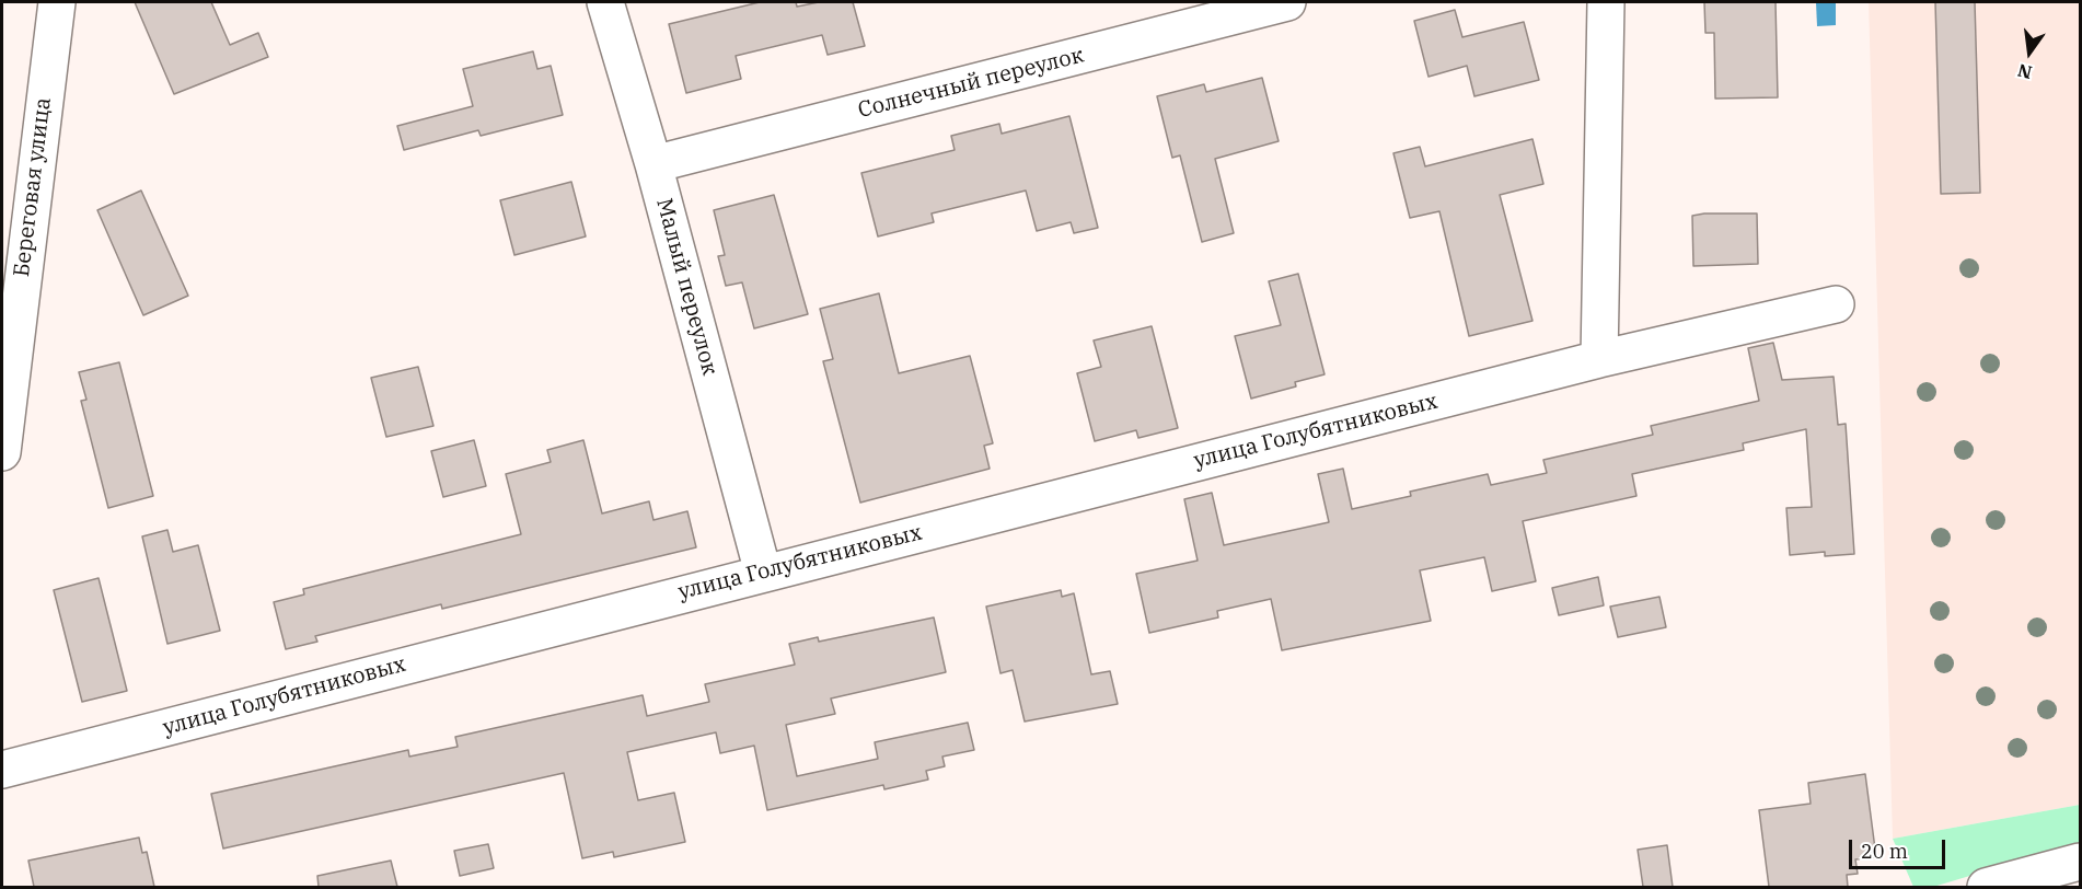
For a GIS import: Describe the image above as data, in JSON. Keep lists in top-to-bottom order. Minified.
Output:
{"streets":{"street":["Солнечный переулок","Береговая улица","Малый переулок","улица Голубятниковых"]},"crossings":[["Солнечный переулок","Малый переулок"],["Малый переулок","улица Голубятниковых"]],"scale_bar":"20 m","north":"bottom"}
